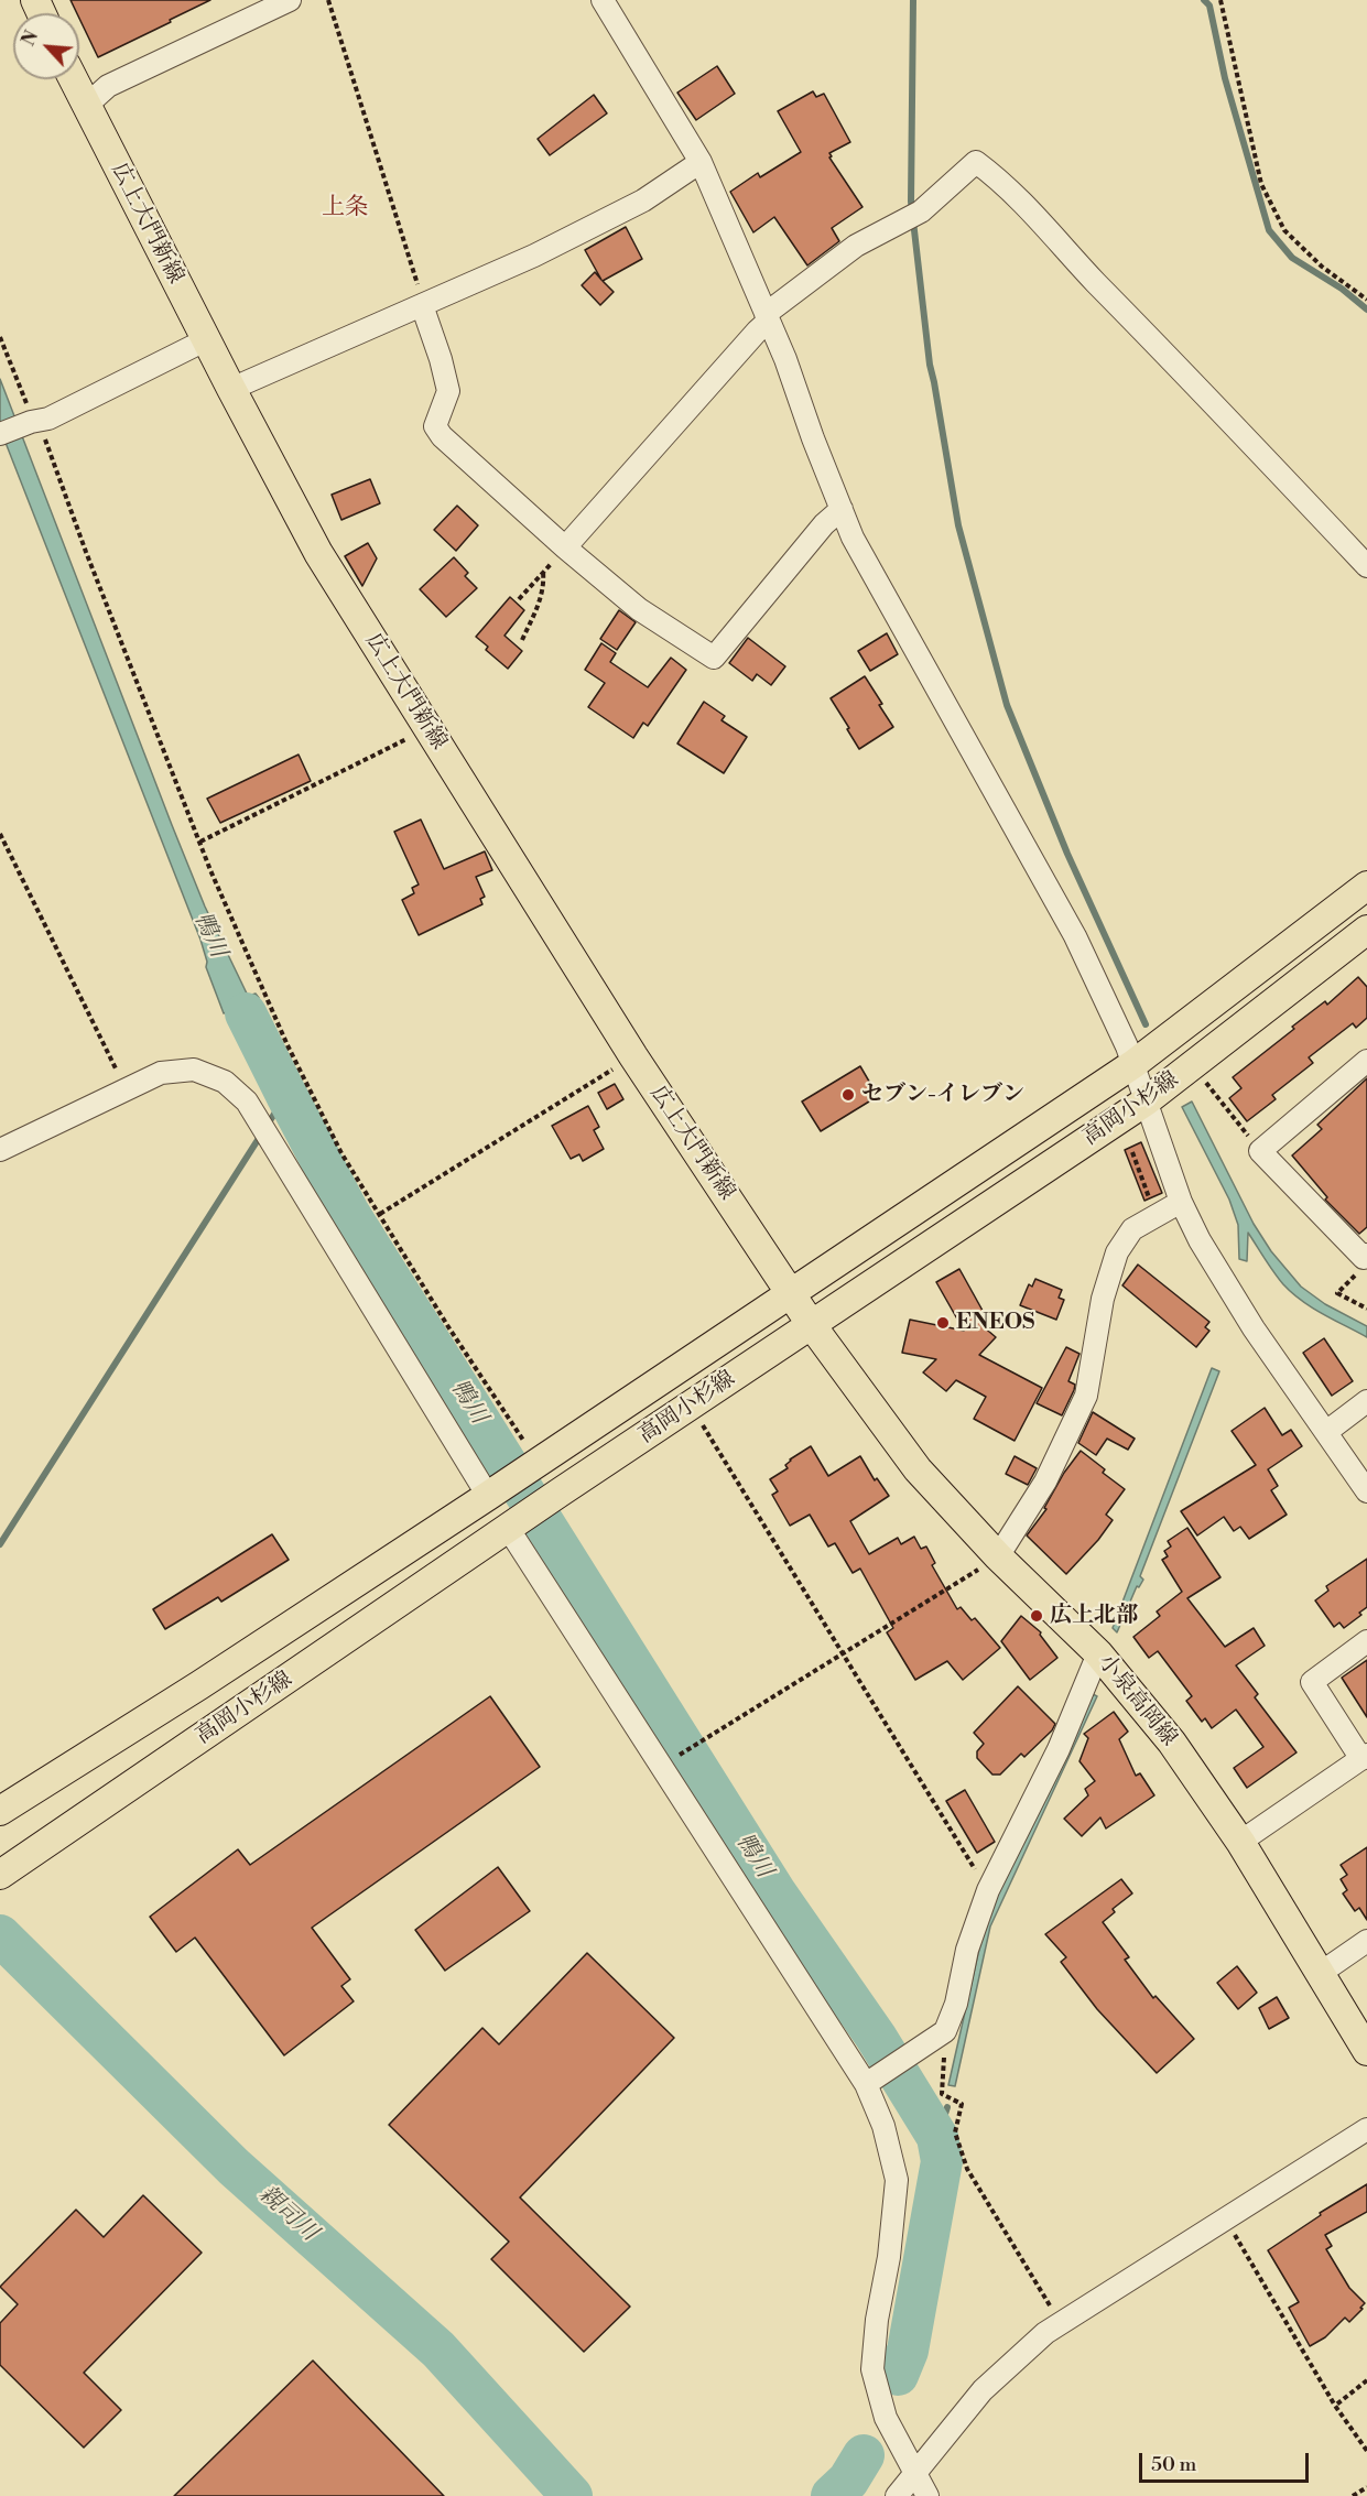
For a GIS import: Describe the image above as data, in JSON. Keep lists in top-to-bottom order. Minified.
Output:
{"streets":{"main road":["広上大門新線","高岡小杉線","小泉高岡線"]},"crossings":[["広上大門新線","高岡小杉線"],["広上大門新線","小泉高岡線"],["高岡小杉線","小泉高岡線"]],"districts":["上条"],"water":["鴨川","親司川"],"places":["セブン-イレブン","ENEOS","広上北部"],"scale_bar":"50 m","north":"top left"}
